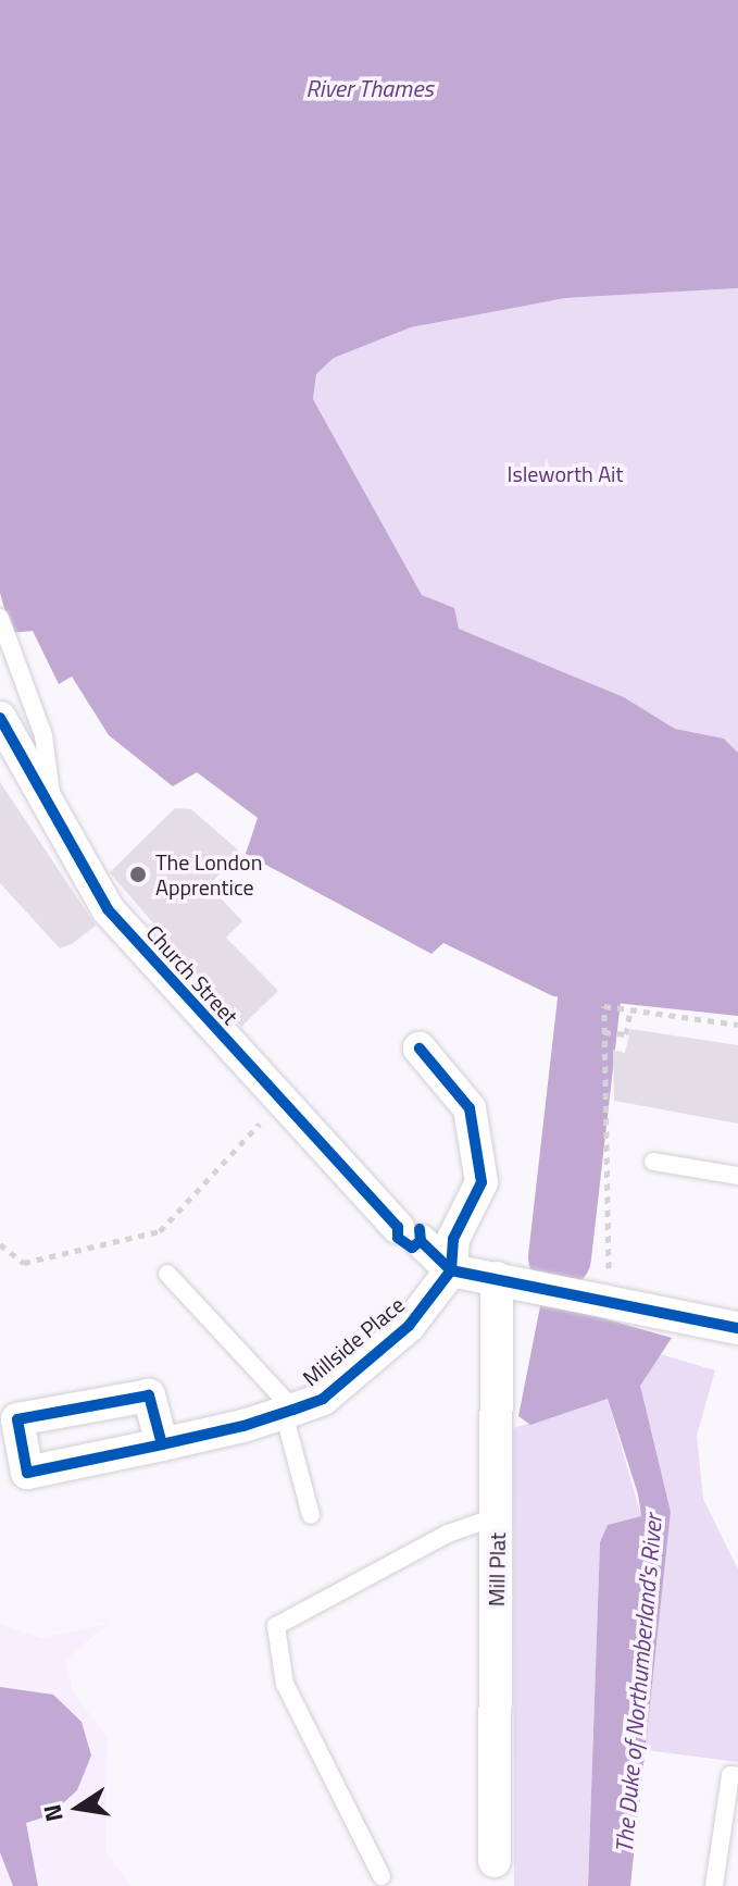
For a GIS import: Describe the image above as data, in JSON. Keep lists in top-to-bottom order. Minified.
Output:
{"streets":{"street":["Church Street","Millside Place","Mill Plat"]},"crossings":[["Church Street","Millside Place"]],"water":["River Thames","The Duke of Northumberland's River"],"parks":["Isleworth Ait"],"places":["The London Apprentice"],"north":"left"}
